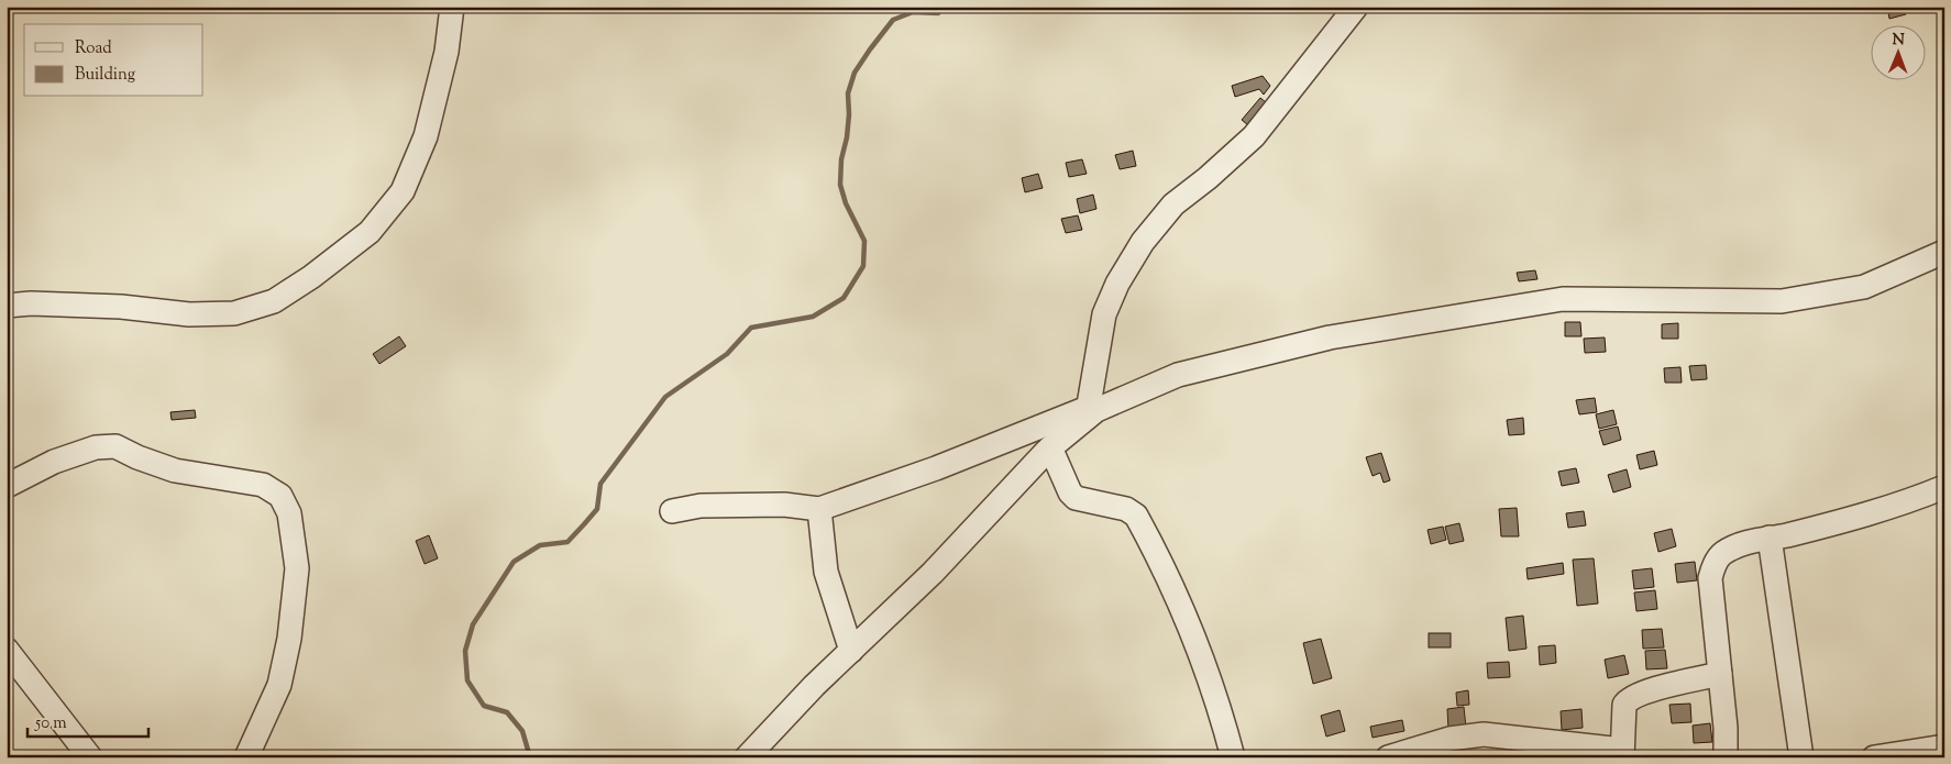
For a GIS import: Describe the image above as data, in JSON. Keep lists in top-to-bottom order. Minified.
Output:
{"legend":["Road","Building"],"scale_bar":"50 m","north":"top"}
